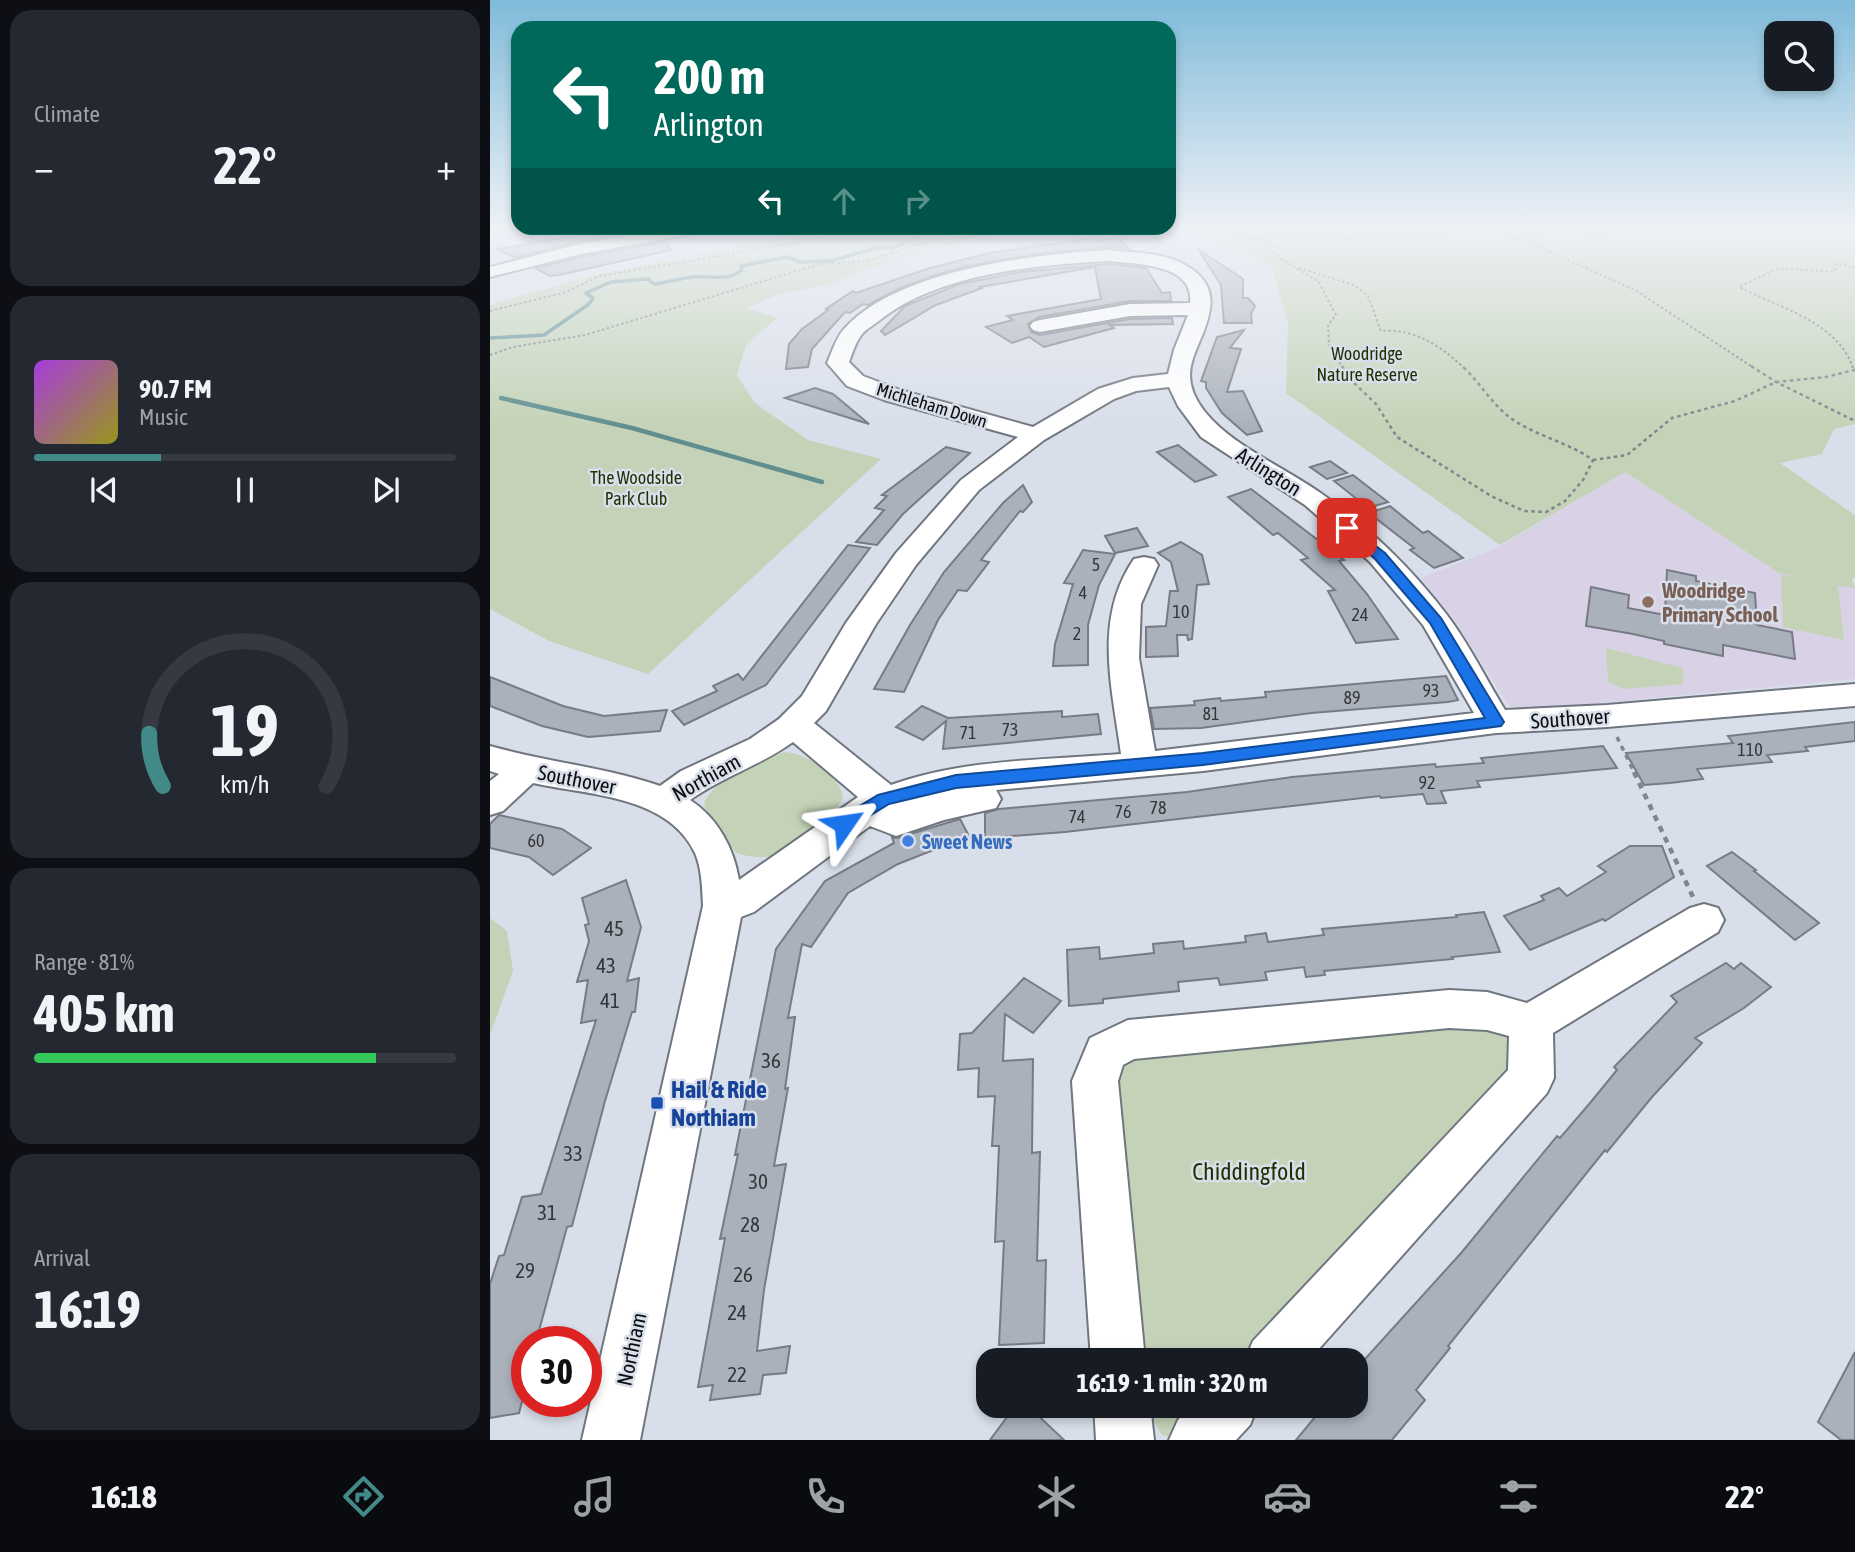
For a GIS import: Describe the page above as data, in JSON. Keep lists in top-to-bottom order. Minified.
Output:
{"streets":{"street":["Michleham Down","Arlington","Southover","Northiam"]},"crossings":[["Michleham Down","Northiam"],["Arlington","Southover"],["Arlington","Northiam"],["Southover","Northiam"]],"parks":["Woodridge Nature Reserve","The Woodside Park Club","Chiddingfold"],"places":{"other":["Woodridge Primary School","Sweet News"],"transit":["Hail & Ride Northiam"]},"house_numbers":["5","4","10","24","2","93","89","81","73","71","110","92","78","76","74","60","45","43","41","36","33","30","31","28","29","26","24","22"],"page":{"tile":["Climate",["Range · 81%","405 km"],["Arrival","16:19"]],"turn":["200 m","Arlington"],"heat":["−","22°","+"],"song":["90.7 FM","Music"],"limit":"30","trip":"16:19 · 1 min · 320 m","tabs":["16:18","22°"],"gauge":["19","km/h"]}}
